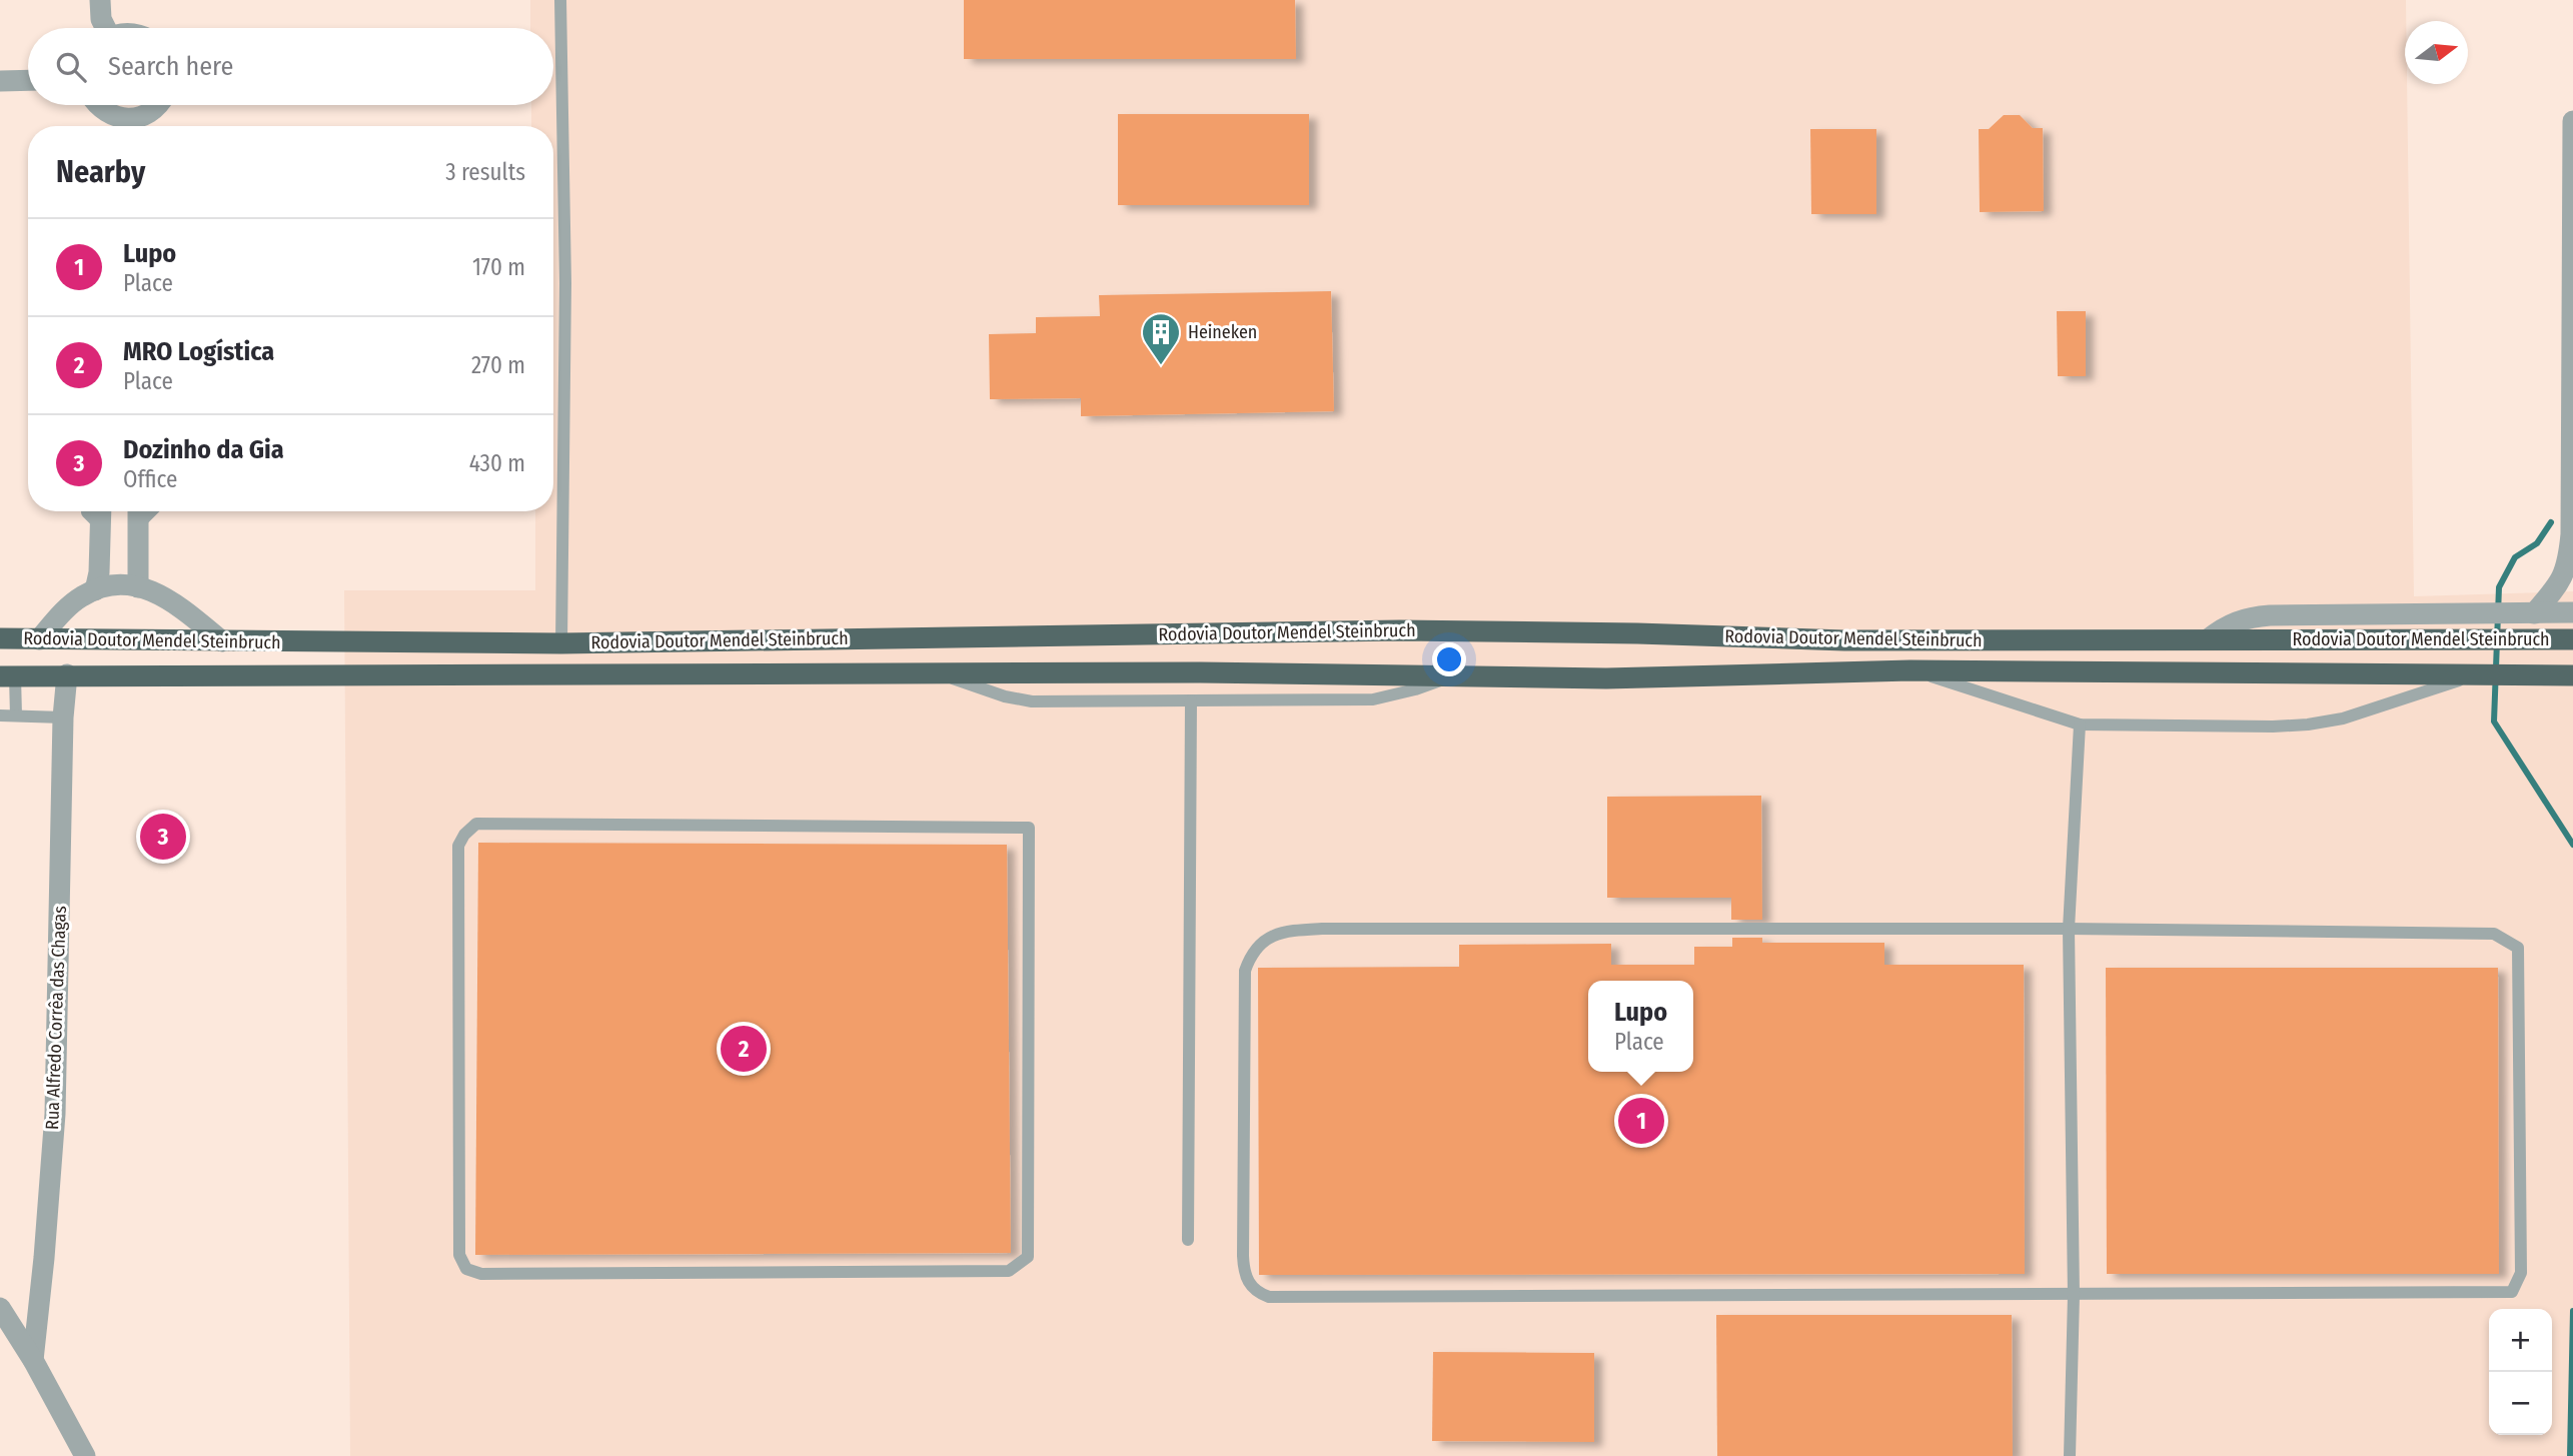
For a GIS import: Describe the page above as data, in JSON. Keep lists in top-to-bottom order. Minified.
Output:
{"streets":{"highway":["Rodovia Doutor Mendel Steinbruch"],"street":["Rua Alfredo Corrêa das Chagas"]},"crossings":[["Rodovia Doutor Mendel Steinbruch","Rua Alfredo Corrêa das Chagas"]],"places":{"building":["Heineken"]},"north":"right","page":{"search":"Search here","heading":["Nearby","3 results"],"list":[{"mark":"1","name":"Lupo","note":"Place","value":"170 m"},{"mark":"2","name":"MRO Logística","note":"Place","value":"270 m"},{"mark":"3","name":"Dozinho da Gia","note":"Office","value":"430 m"}],"pins":["3","2","1"],"popup":["Lupo","Place"],"map_buttons":["+","−"]}}
